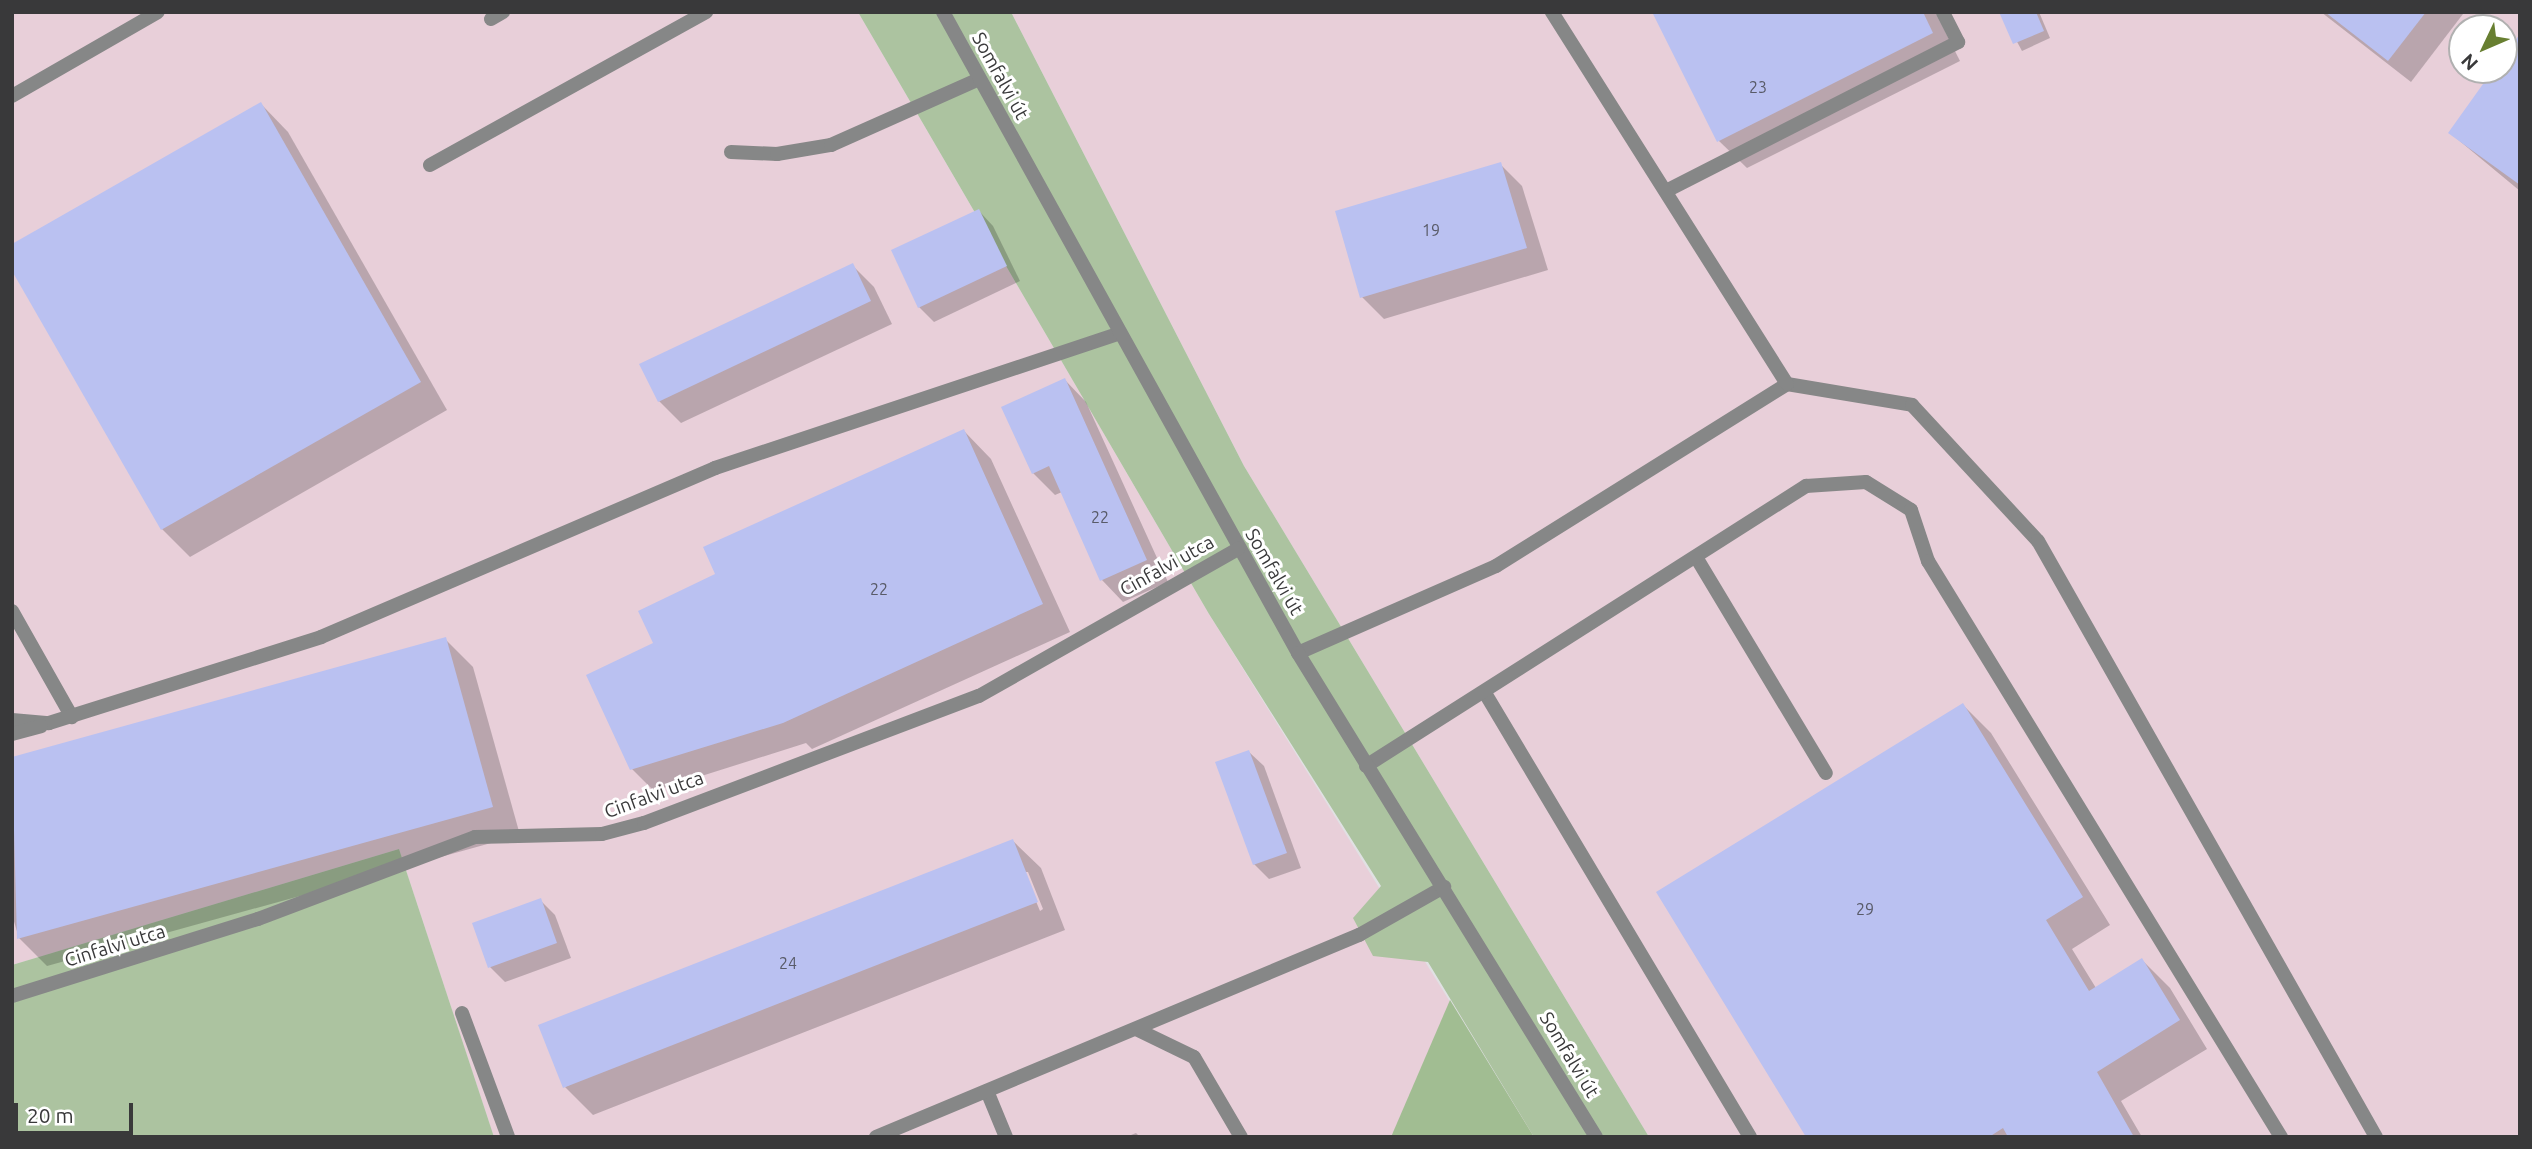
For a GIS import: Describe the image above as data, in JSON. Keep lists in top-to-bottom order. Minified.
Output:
{"streets":{"street":["Somfalvi út","Cinfalvi utca"]},"crossings":[["Somfalvi út","Cinfalvi utca"]],"house_numbers":["23","19","22","22","29","24"],"scale_bar":"20 m","north":"bottom left"}
